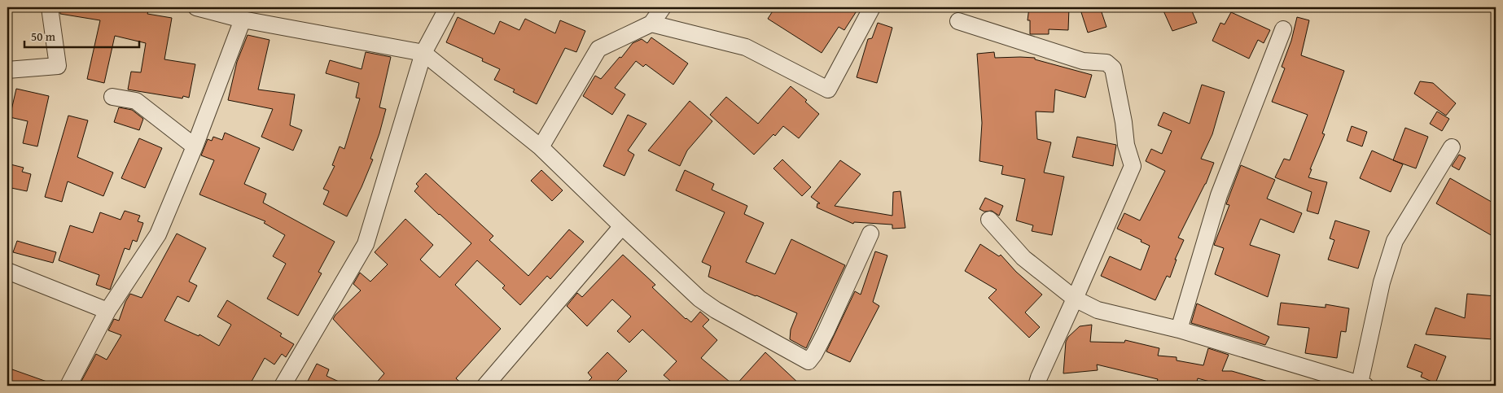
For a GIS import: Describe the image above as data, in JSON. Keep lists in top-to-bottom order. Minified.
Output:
{"scale_bar":"50 m"}
